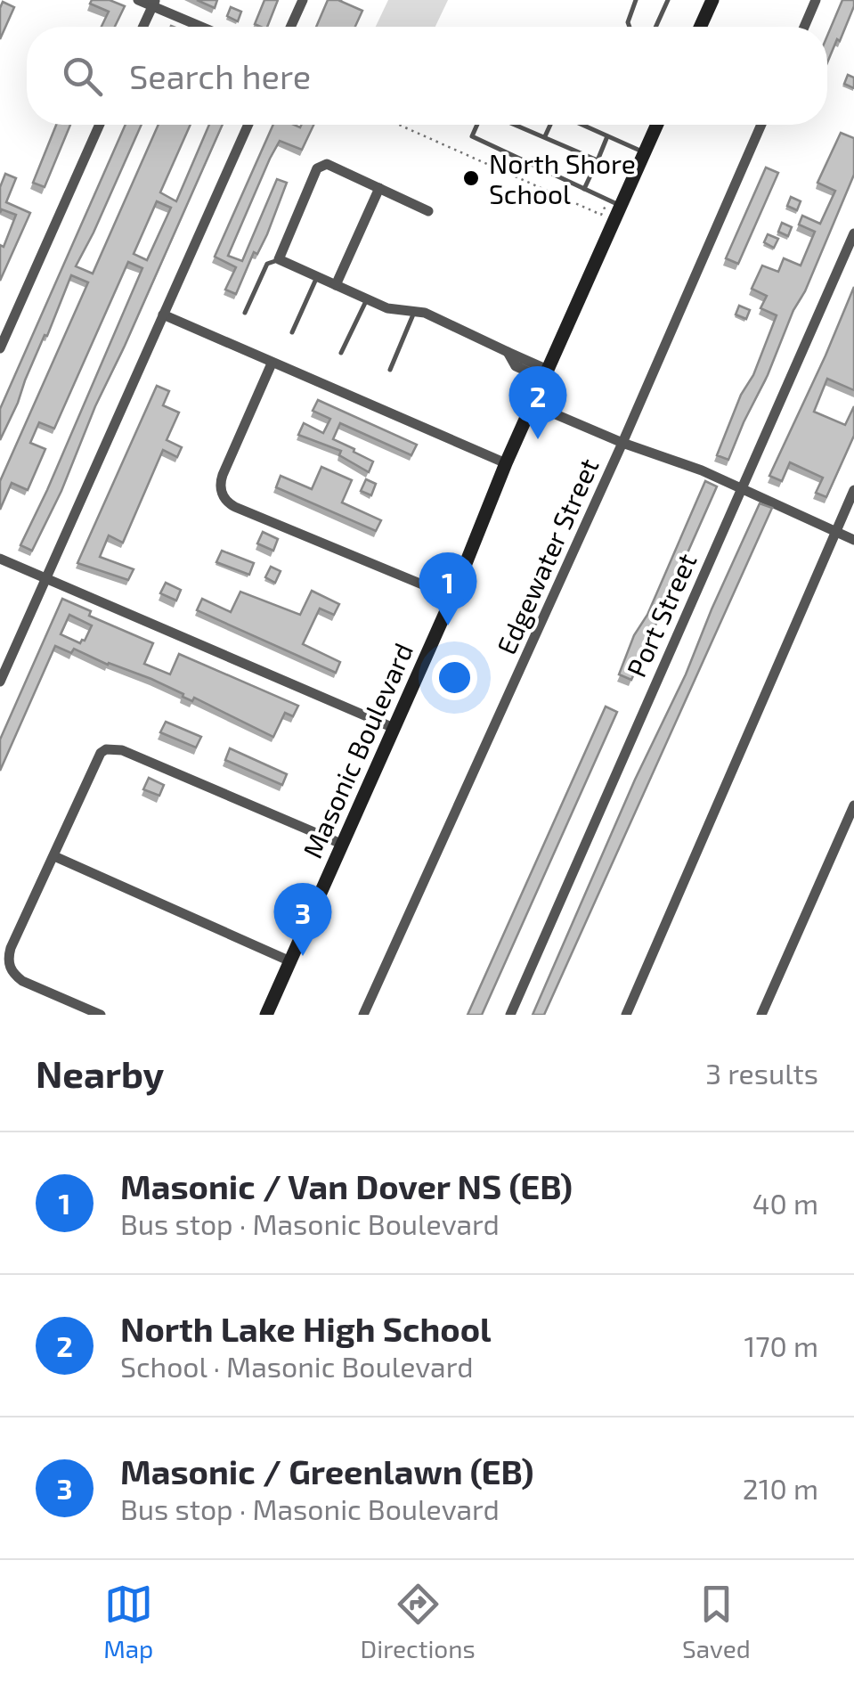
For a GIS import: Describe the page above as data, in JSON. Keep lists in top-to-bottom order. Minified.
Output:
{"streets":{"street":["Edgewater Street","Port Street","Masonic Boulevard"]},"places":["North Shore School"],"page":{"search":"Search here","pins":["2","1","3"],"heading":["Nearby","3 results"],"list":[{"mark":"1","name":"Masonic / Van Dover NS (EB)","note":"Bus stop · Masonic Boulevard","value":"40 m"},{"mark":"2","name":"North Lake High School","note":"School · Masonic Boulevard","value":"170 m"},{"mark":"3","name":"Masonic / Greenlawn (EB)","note":"Bus stop · Masonic Boulevard","value":"210 m"}],"nav":["Map","Directions","Saved"]}}
